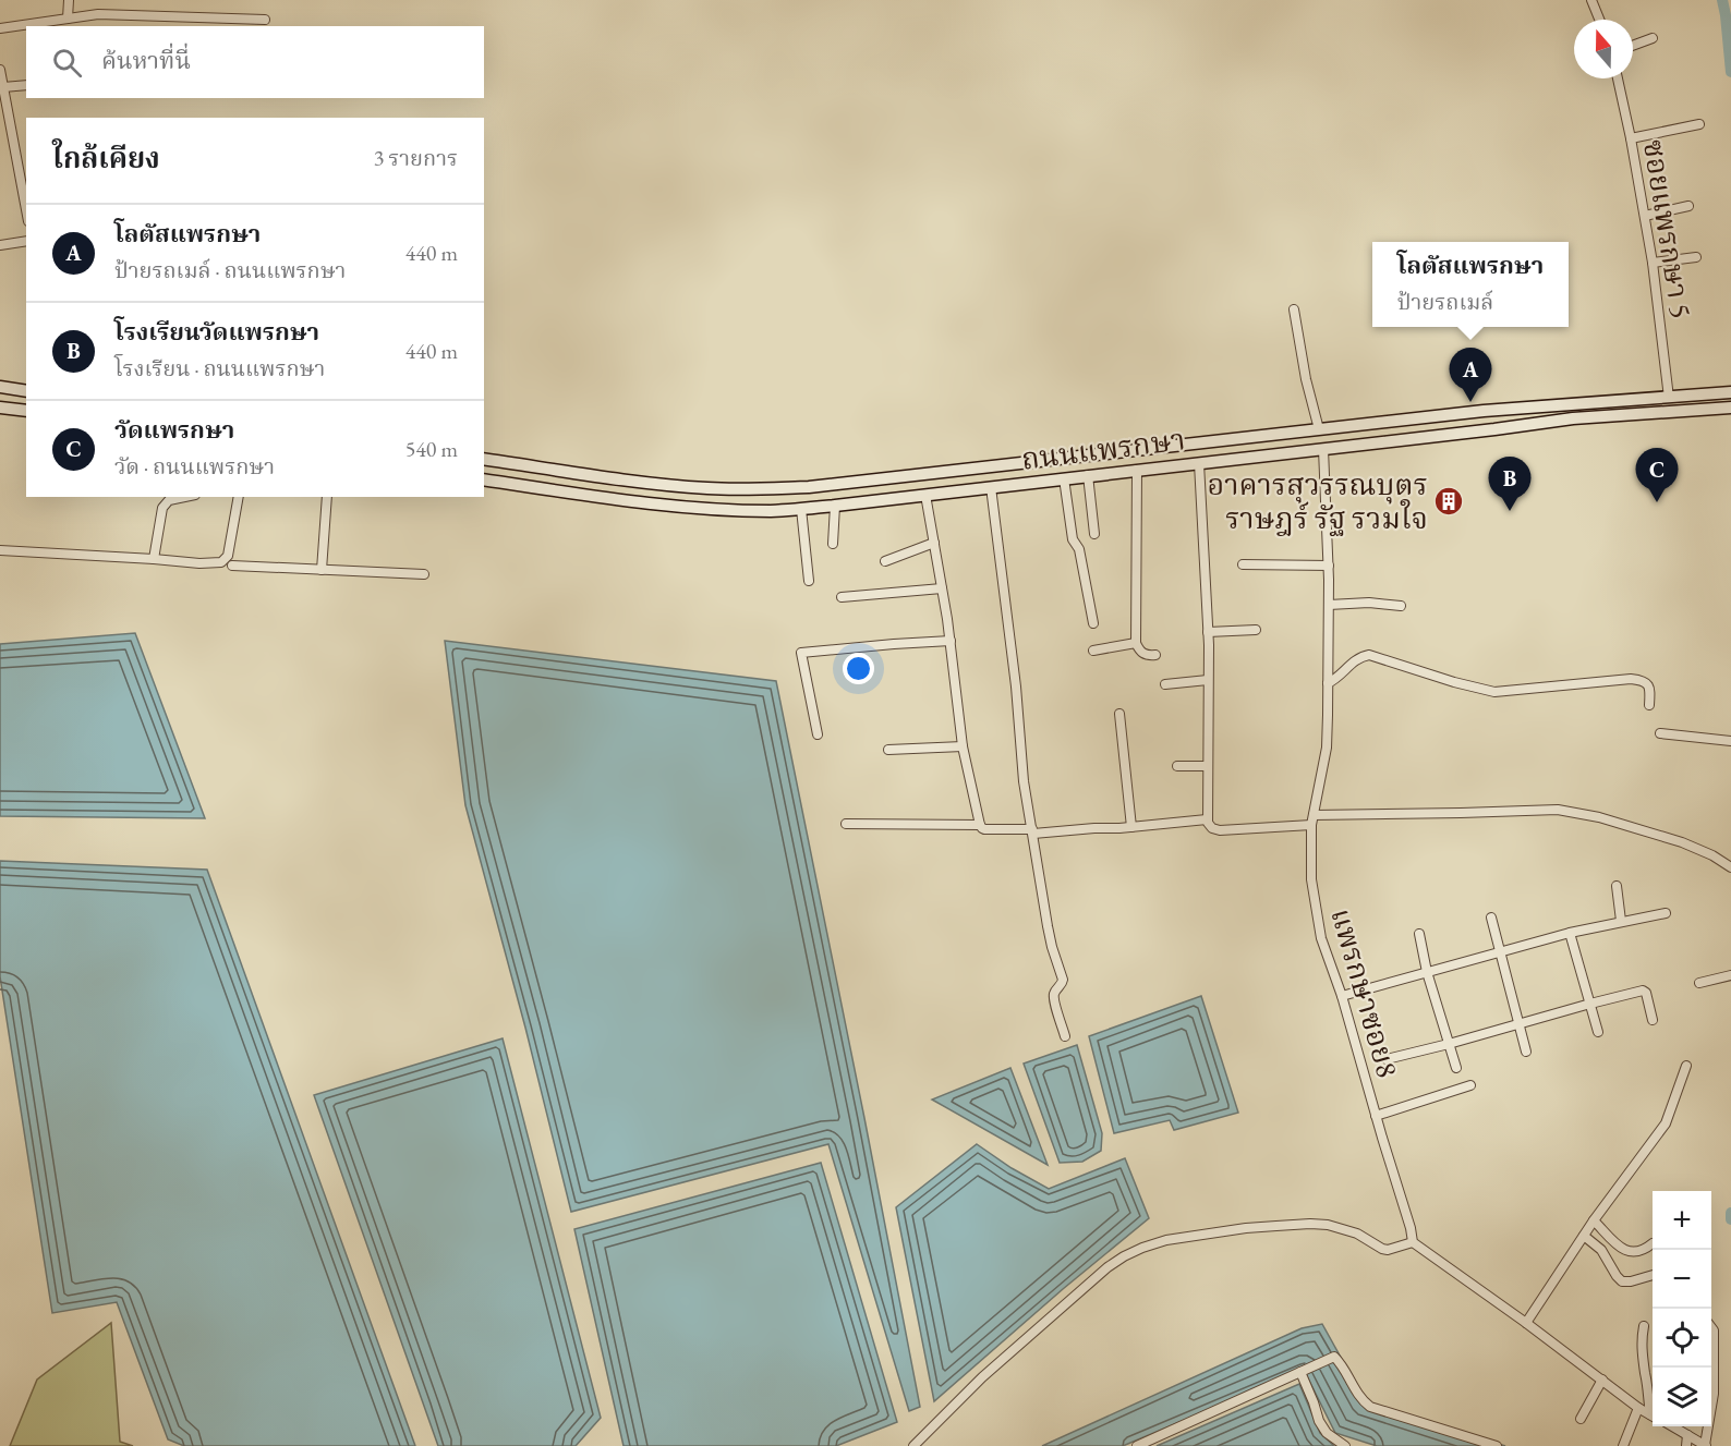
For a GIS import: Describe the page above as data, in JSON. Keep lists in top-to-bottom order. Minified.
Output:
{"streets":{"main road":["ถนนแพรกษา"],"street":["ซอยแพรกษา 5","แพรกษาซอย8"]},"crossings":[["ซอยแพรกษา 5","ถนนแพรกษา"],["ถนนแพรกษา","แพรกษาซอย8"]],"places":{"building":["อาคารสุวรรณบุตร ราษฎร์ รัฐ รวมใจ"]},"north":"top","page":{"search":"ค้นหาที่นี่","heading":["ใกล้เคียง","3 รายการ"],"list":[{"mark":"A","name":"โลตัสแพรกษา","note":"ป้ายรถเมล์ · ถนนแพรกษา","value":"440 m"},{"mark":"B","name":"โรงเรียนวัดแพรกษา","note":"โรงเรียน · ถนนแพรกษา","value":"440 m"},{"mark":"C","name":"วัดแพรกษา","note":"วัด · ถนนแพรกษา","value":"540 m"}],"popup":["โลตัสแพรกษา","ป้ายรถเมล์"],"pins":["A","C","B"],"map_buttons":["+","−"]}}
